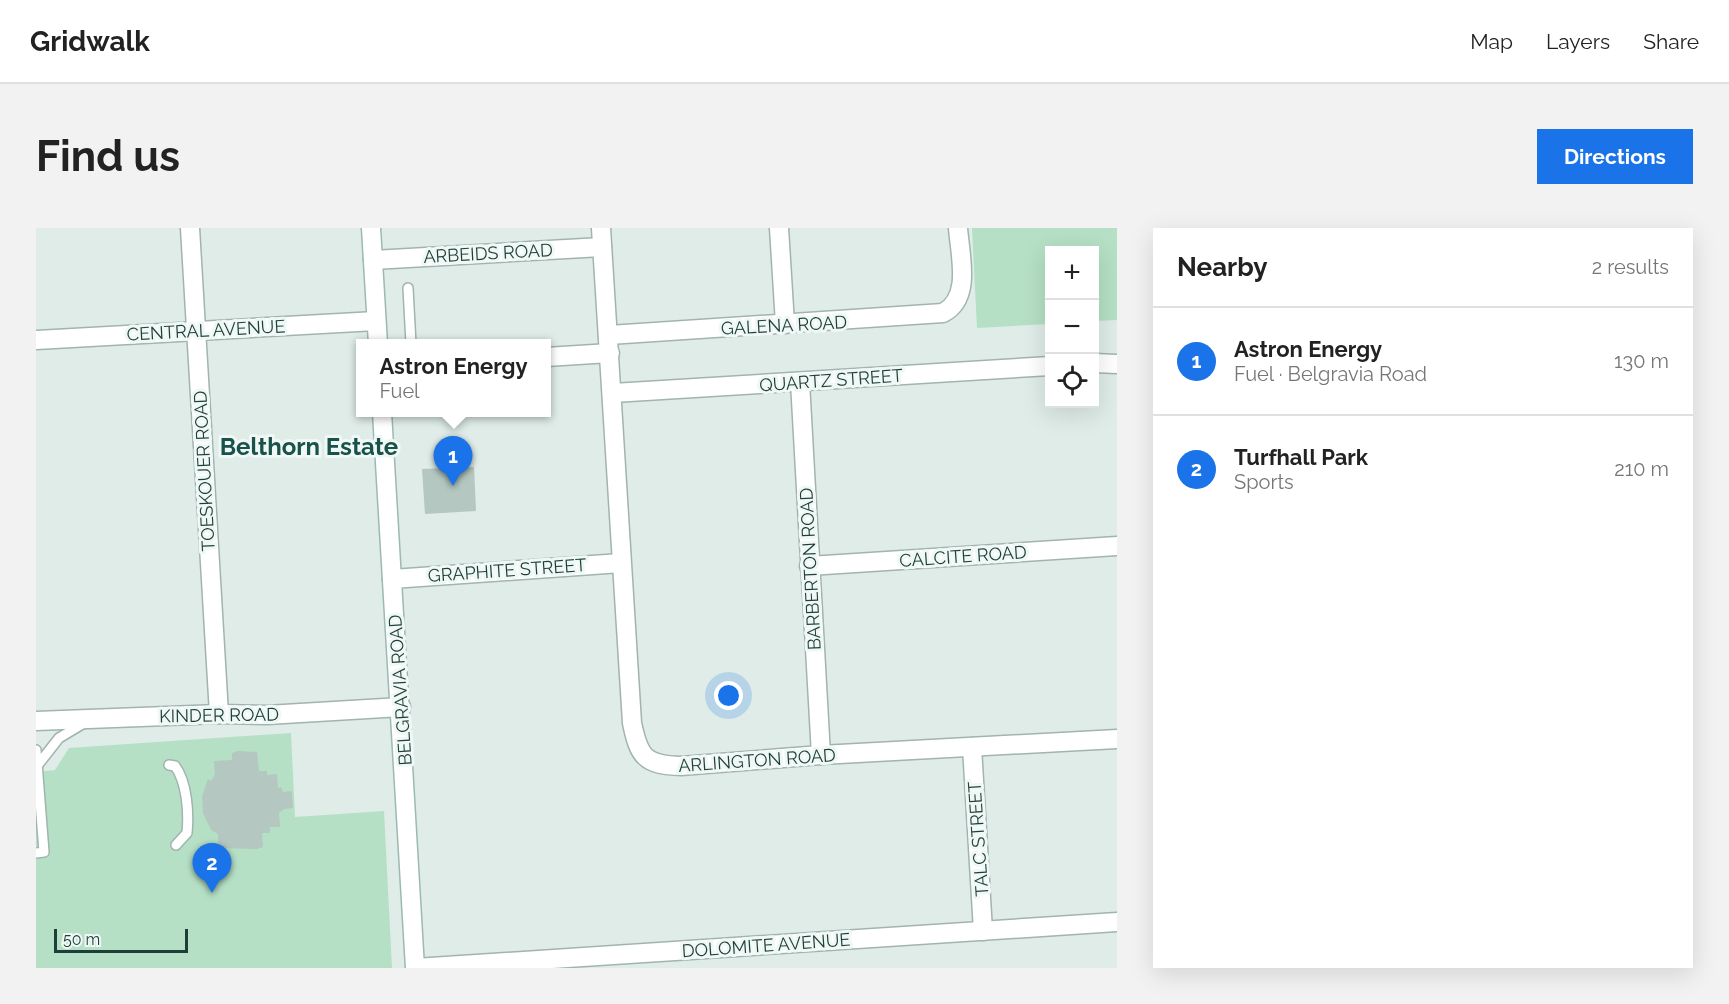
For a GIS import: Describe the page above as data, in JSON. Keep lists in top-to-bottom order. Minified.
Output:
{"streets":{"street":["ARBEIDS ROAD","GALENA ROAD","CENTRAL AVENUE","QUARTZ STREET","TOESKOUER ROAD","CALCITE ROAD","BARBERTON ROAD","GRAPHITE STREET","BELGRAVIA ROAD","KINDER ROAD","ARLINGTON ROAD","TALC STREET","DOLOMITE AVENUE"]},"crossings":[["ARBEIDS ROAD","ARLINGTON ROAD"],["GALENA ROAD","ARLINGTON ROAD"],["CENTRAL AVENUE","TOESKOUER ROAD"],["QUARTZ STREET","BARBERTON ROAD"],["QUARTZ STREET","ARLINGTON ROAD"],["TOESKOUER ROAD","KINDER ROAD"],["CALCITE ROAD","BARBERTON ROAD"],["BARBERTON ROAD","ARLINGTON ROAD"],["GRAPHITE STREET","BELGRAVIA ROAD"],["GRAPHITE STREET","ARLINGTON ROAD"],["BELGRAVIA ROAD","KINDER ROAD"],["BELGRAVIA ROAD","DOLOMITE AVENUE"],["ARLINGTON ROAD","TALC STREET"],["TALC STREET","DOLOMITE AVENUE"]],"districts":["Belthorn Estate"],"scale_bar":"50 m","page":{"header":"Gridwalk","nav":["Map","Layers","Share"],"buttons":"Directions","title":"Find us","heading":["Nearby","2 results"],"map_buttons":["+","−"],"list":[{"mark":"1","name":"Astron Energy","note":"Fuel · Belgravia Road","value":"130 m"},{"mark":"2","name":"Turfhall Park","note":"Sports","value":"210 m"}],"popup":["Astron Energy","Fuel"],"pins":["1","2"],"scale":"50 m"}}
